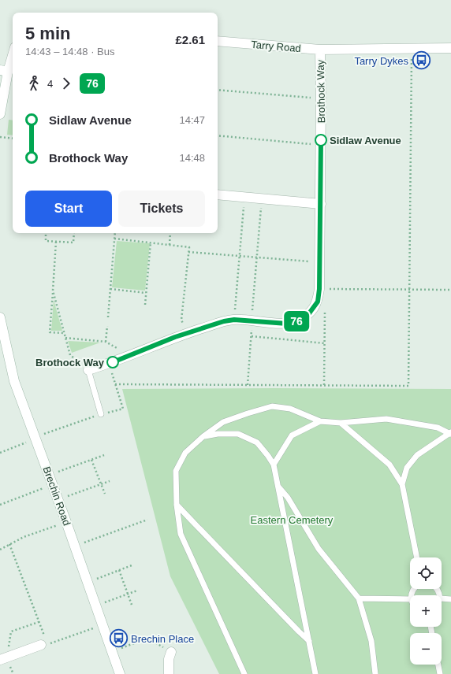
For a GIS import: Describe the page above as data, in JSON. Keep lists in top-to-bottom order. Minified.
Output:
{"streets":{"street":["Tarry Road","Brothock Way","Brechin Road"]},"crossings":[["Tarry Road","Brothock Way"]],"parks":["Eastern Cemetery"],"places":{"bus stop":["Tarry Dykes","Brechin Place"],"other":["Sidlaw Avenue","Brothock Way"]},"lines":["bus line 76"],"page":{"on_map":"76","heading":["5 min","14:43 – 14:48 · Bus","£2.61"],"legs":["4","76"],"list":[{"name":"Sidlaw Avenue","value":"14:47"},{"name":"Brothock Way","value":"14:48"}],"buttons":["Start","Tickets"],"map_buttons":["+","−"]}}
